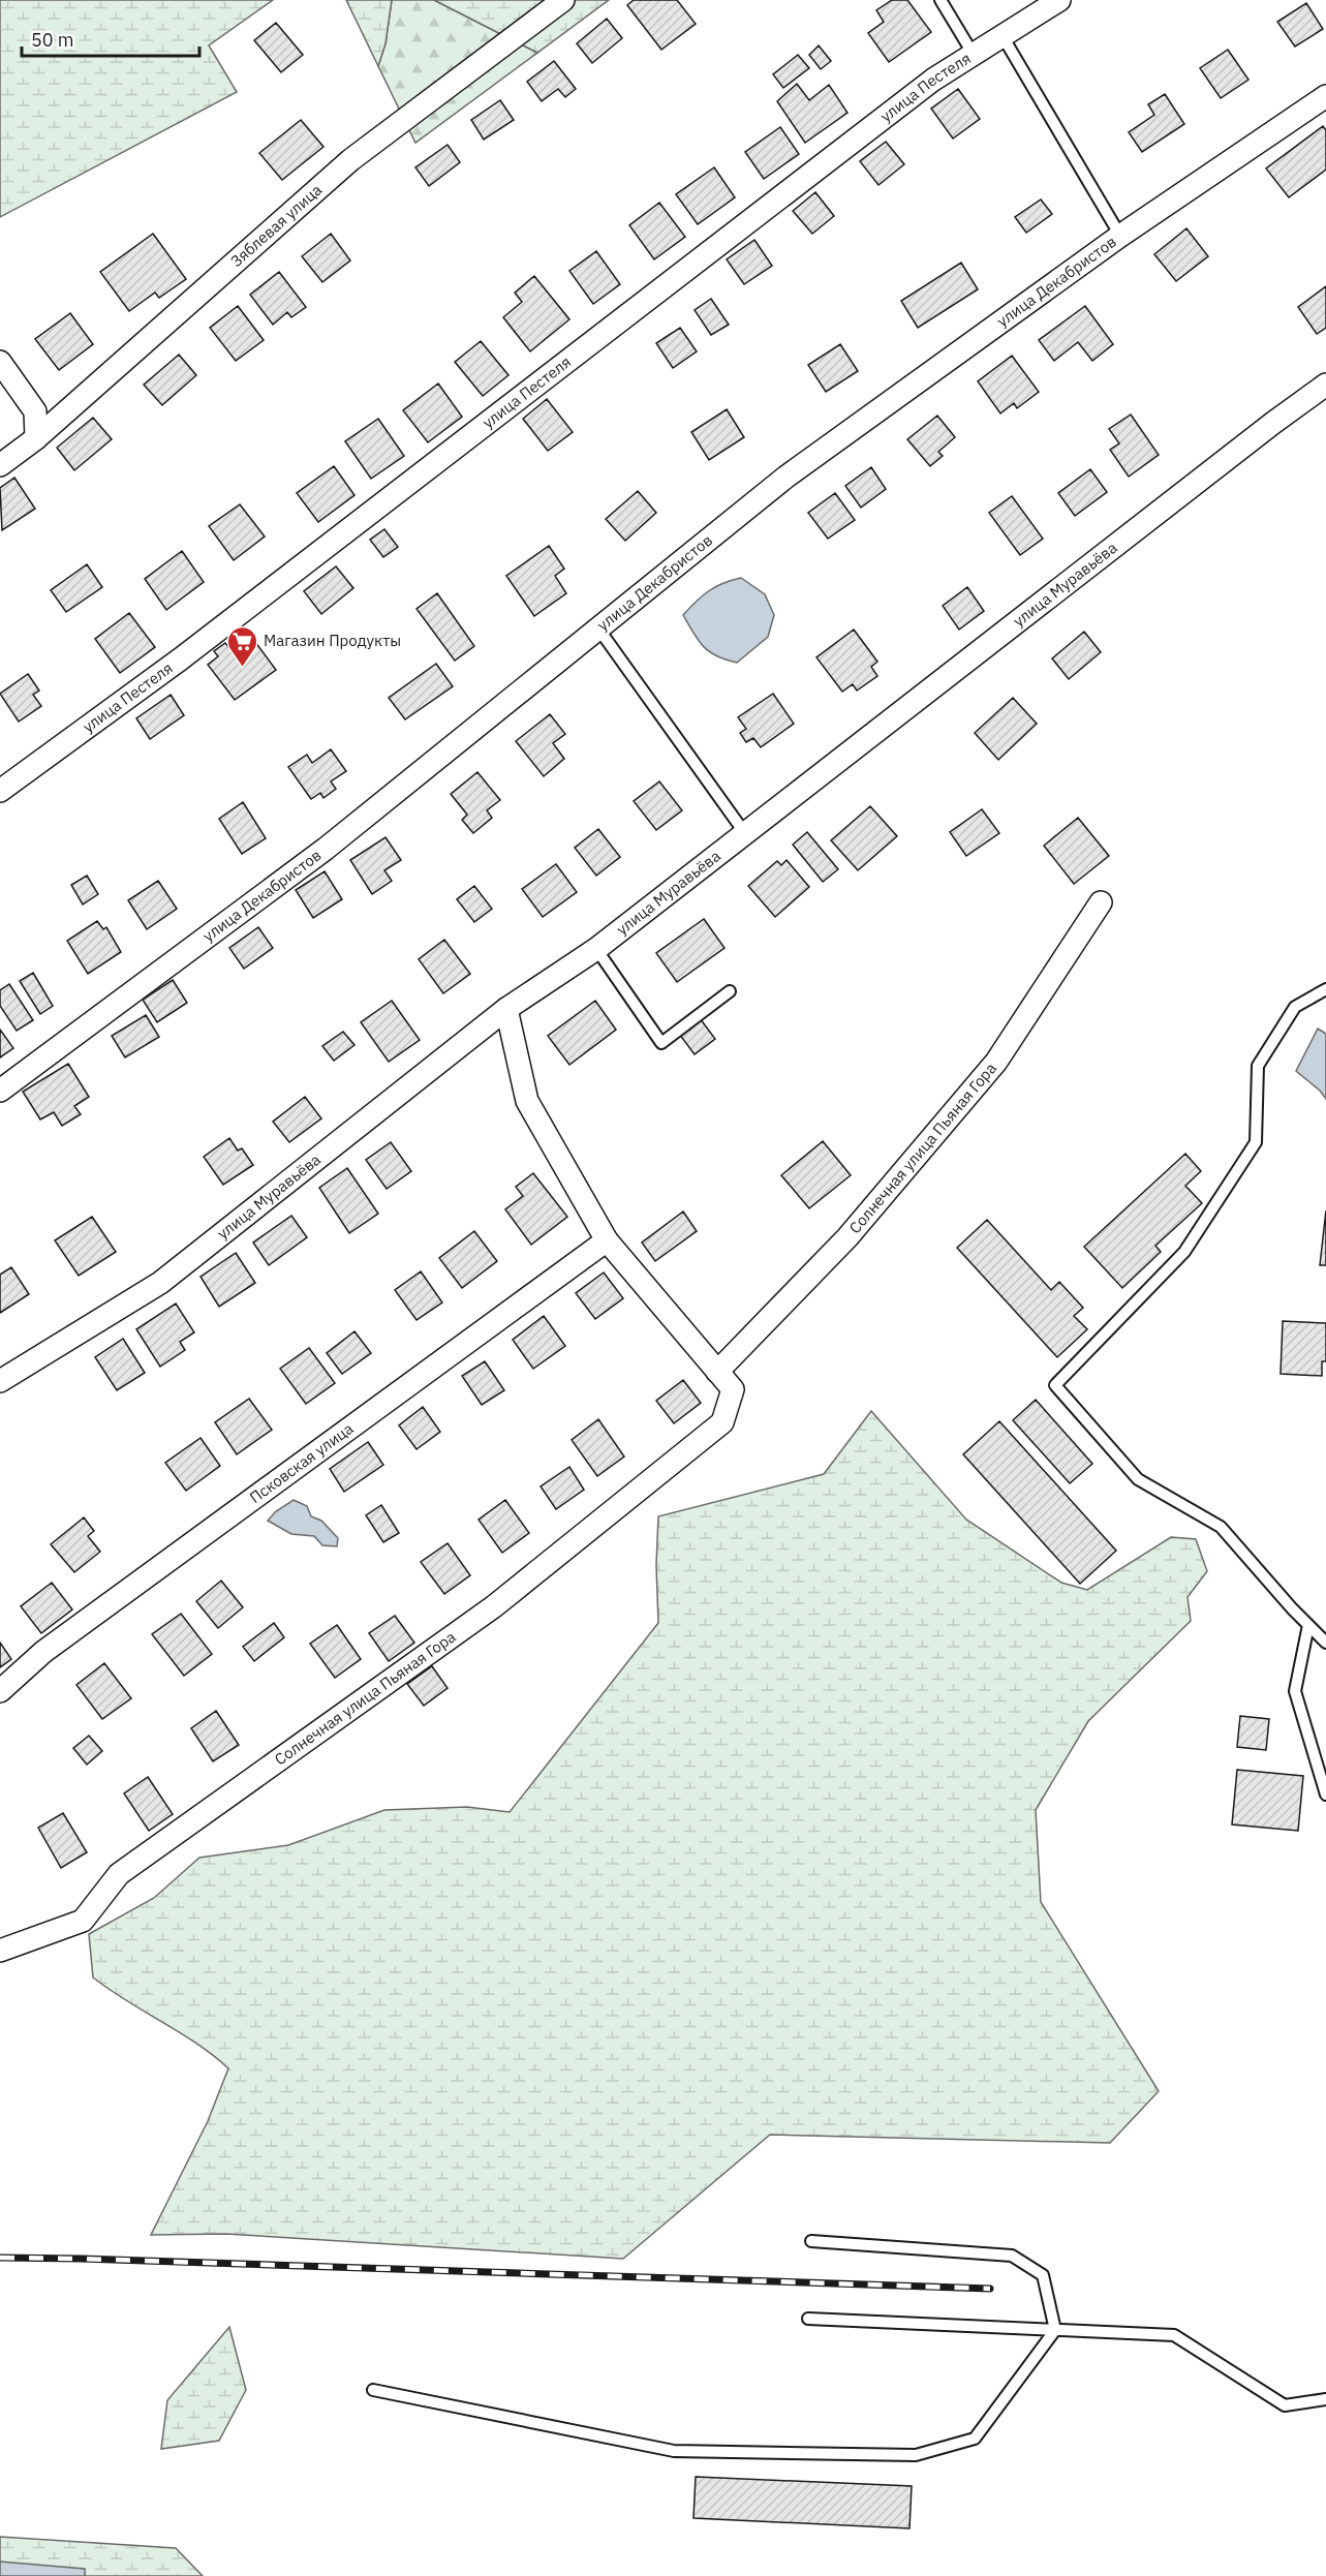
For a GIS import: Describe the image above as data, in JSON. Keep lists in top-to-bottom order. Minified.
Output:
{"streets":{"street":["улица Пестеля","Зяблевая улица","улица Декабристов","улица Муравьёва","Солнечная улица Пьяная Гора","Псковская улица"]},"places":{"supermarket":["Магазин Продукты"]},"scale_bar":"50 m"}
